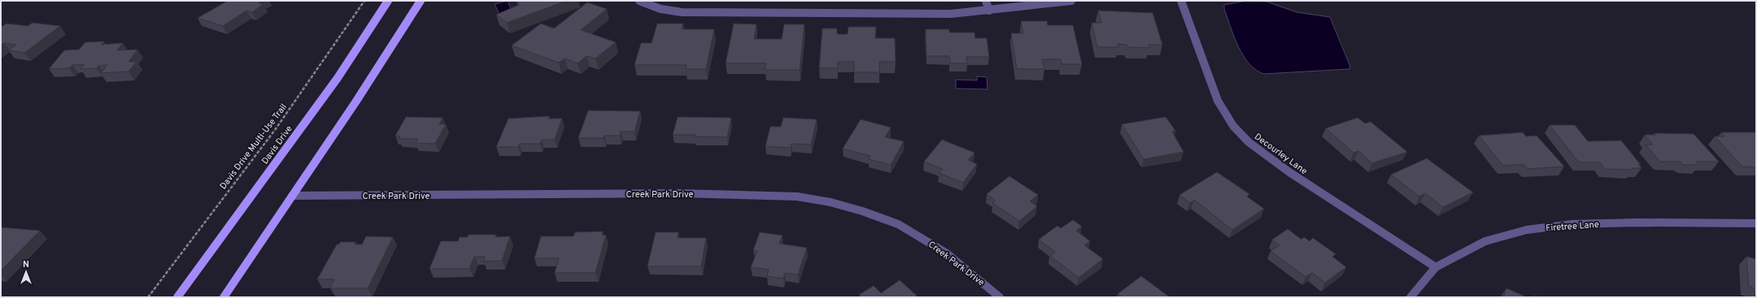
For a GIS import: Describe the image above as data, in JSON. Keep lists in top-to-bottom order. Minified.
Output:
{"streets":{"main road":["Davis Drive"],"street":["Decourley Lane","Creek Park Drive","Firetree Lane"],"path":["Davis Drive Multi-Use Trail"]},"crossings":[["Decourley Lane","Firetree Lane"]],"north":"top"}
